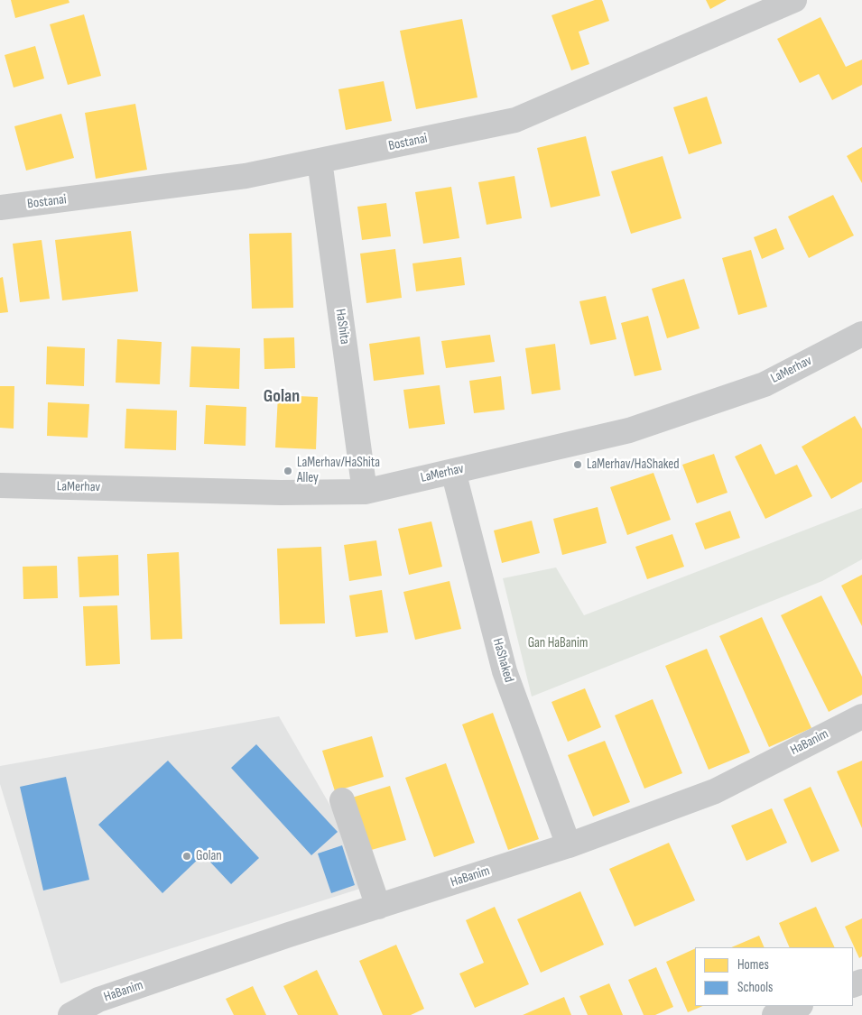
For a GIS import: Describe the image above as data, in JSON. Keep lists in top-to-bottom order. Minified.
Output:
{"streets":{"street":["Bostanai","HaShita","LaMerhav","HaShaked","HaBanim"]},"crossings":[["Bostanai","HaShita"],["HaShita","LaMerhav"],["LaMerhav","HaShaked"],["HaShaked","HaBanim"]],"districts":["Golan"],"parks":["Gan HaBanim"],"places":["LaMerhav/HaShaked","LaMerhav/HaShita Alley","Golan"],"legend":["Homes","Schools"]}
